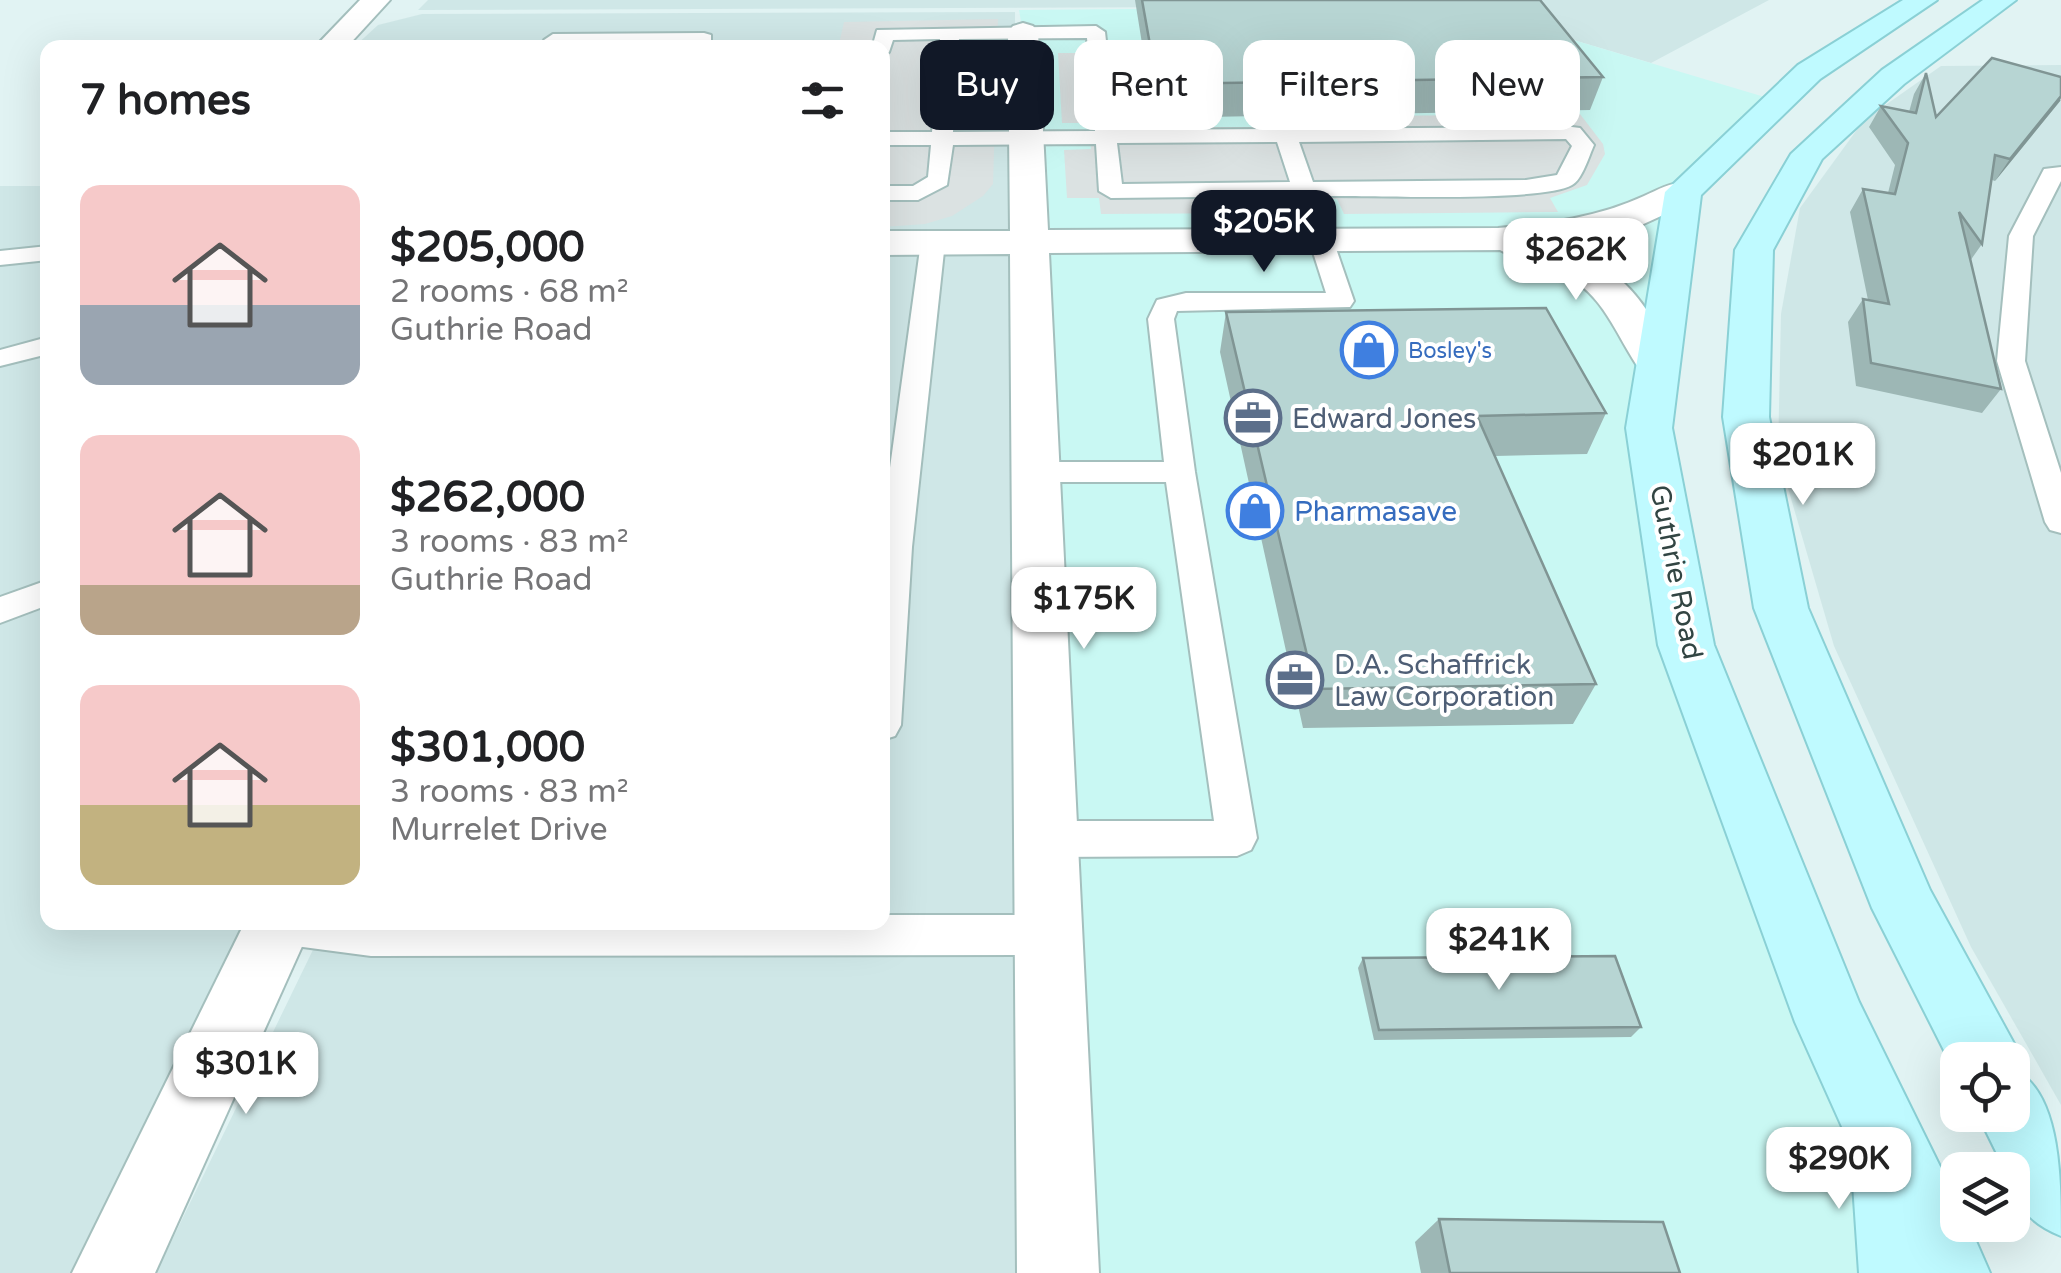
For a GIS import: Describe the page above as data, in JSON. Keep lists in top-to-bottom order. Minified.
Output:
{"streets":{"main road":["Guthrie Road"]},"places":{"shop":["Bosley's","Pharmasave"],"office":["Edward Jones","D.A. Schaffrick Law Corporation"]},"page":{"chip":["Buy","Rent","Filters","New"],"heading":"7 homes","list":[{"name":"$205,000","note":"2 rooms · 68 m² · Guthrie Road"},{"name":"$262,000","note":"3 rooms · 83 m² · Guthrie Road"},{"name":"$301,000","note":"3 rooms · 83 m² · Murrelet Drive"}],"price":["$205K","$262K","$201K","$175K","$241K","$301K","$290K"]}}
